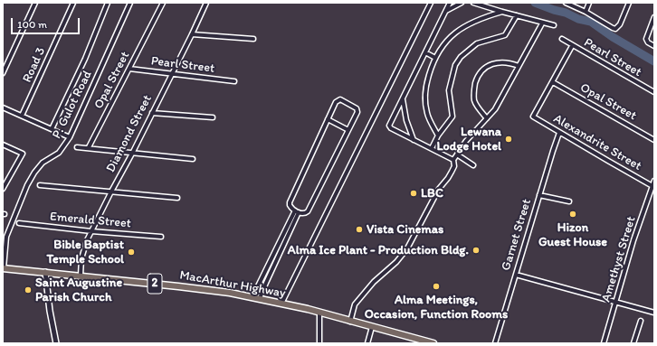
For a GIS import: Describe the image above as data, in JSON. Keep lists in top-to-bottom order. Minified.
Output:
{"streets":{"highway":["2","MacArthur Highway"],"street":["Pearl Street","Road 3","Opal Street","P. Gulot Road","Diamond Street","Alexandrite Street","Emerald Street","Garnet Street","Amethyst Street"]},"crossings":[["Pearl Street","Opal Street"],["Pearl Street","Diamond Street"],["Opal Street","Alexandrite Street"],["P. Gulot Road","MacArthur Highway"],["Diamond Street","Emerald Street"],["Diamond Street","MacArthur Highway"],["Alexandrite Street","Garnet Street"],["Alexandrite Street","Amethyst Street"]],"places":["Lewana Lodge Hotel","LBC","Hizon Guest House","Vista Cinemas","Alma Ice Plant - Production Bldg.","Bible Baptist Temple School","Alma Meetings, Occasion, Function Rooms","Saint Augustine Parish Church"],"scale_bar":"100 m"}
